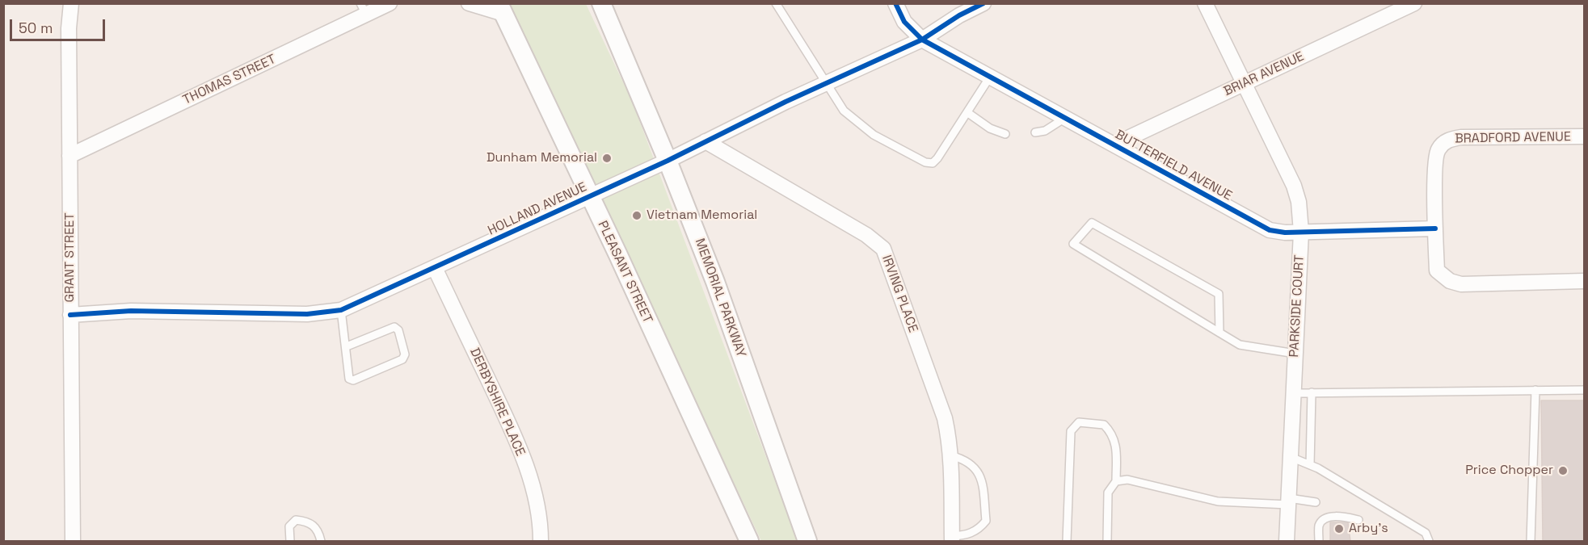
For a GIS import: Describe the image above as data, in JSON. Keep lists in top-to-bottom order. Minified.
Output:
{"streets":{"street":["BRIAR AVENUE","THOMAS STREET","BRADFORD AVENUE","BUTTERFIELD AVENUE","HOLLAND AVENUE","GRANT STREET","PLEASANT STREET","IRVING PLACE","MEMORIAL PARKWAY","PARKSIDE COURT","DERBYSHIRE PLACE"]},"crossings":[["BRIAR AVENUE","BUTTERFIELD AVENUE"],["BRIAR AVENUE","PARKSIDE COURT"],["THOMAS STREET","GRANT STREET"],["BRADFORD AVENUE","BUTTERFIELD AVENUE"],["BUTTERFIELD AVENUE","HOLLAND AVENUE"],["BUTTERFIELD AVENUE","PARKSIDE COURT"],["HOLLAND AVENUE","GRANT STREET"],["HOLLAND AVENUE","PLEASANT STREET"],["HOLLAND AVENUE","IRVING PLACE"],["HOLLAND AVENUE","MEMORIAL PARKWAY"],["HOLLAND AVENUE","DERBYSHIRE PLACE"]],"places":["Dunham Memorial","Vietnam Memorial","Price Chopper","Arby's"],"scale_bar":"50 m"}
